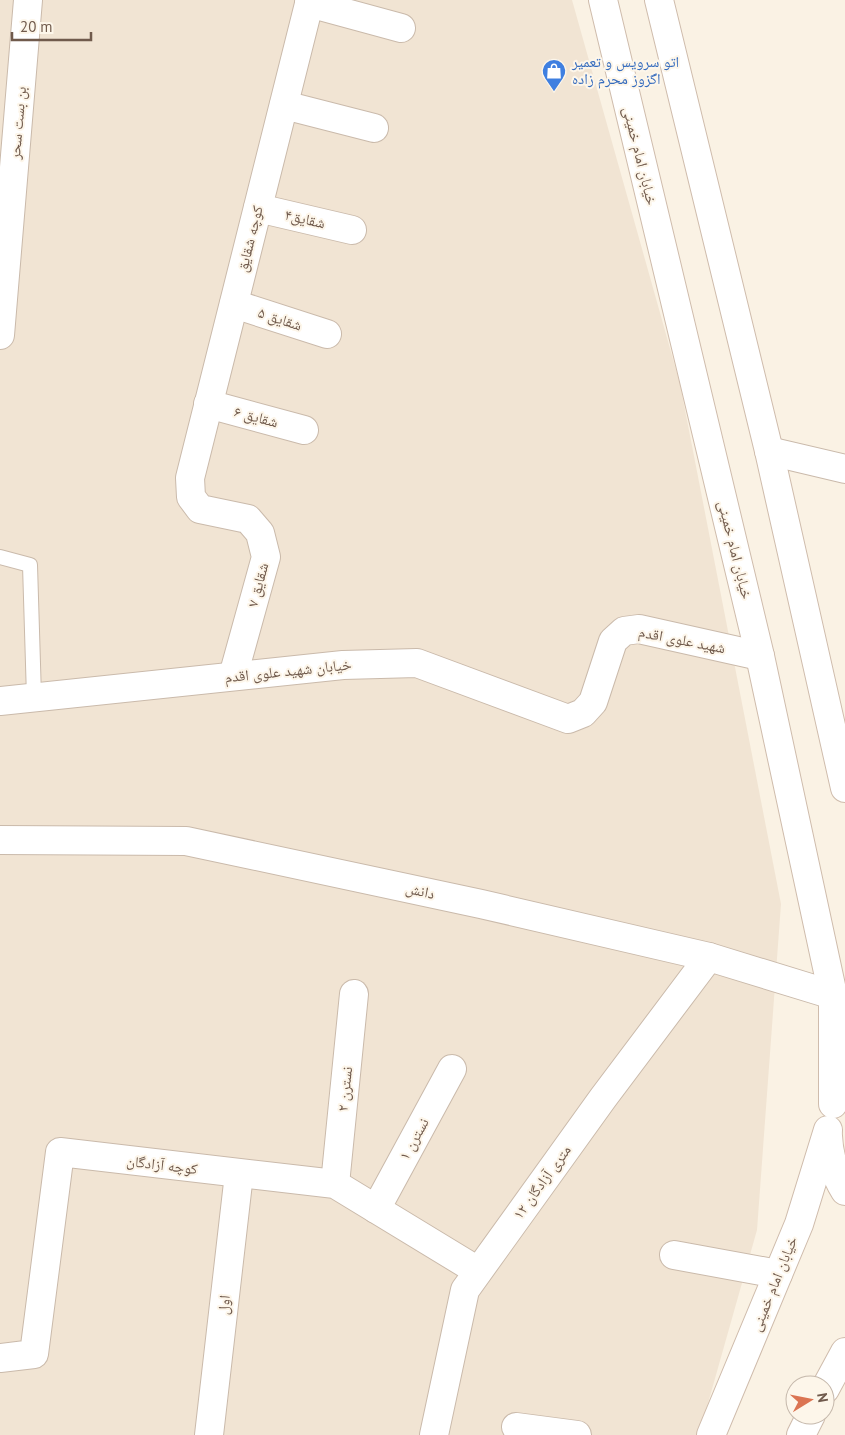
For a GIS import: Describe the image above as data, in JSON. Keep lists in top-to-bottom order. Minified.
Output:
{"streets":{"street":["بن بست سحر","خیابان امام خمینی","شقایق۴","کوچه شقایق","شقایق ۵","شقایق ۶","شقایق ۷","شهید علوی اقدم","خیابان شهید علوی اقدم","دانش","نسترن ۲","نسترن ۱","کوچه آزادگان","۱۲ متری آزادگان","اول"]},"crossings":[["خیابان امام خمینی","شهید علوی اقدم"],["خیابان امام خمینی","دانش"],["شقایق۴","کوچه شقایق"],["کوچه شقایق","شقایق ۵"],["کوچه شقایق","شقایق ۶"],["کوچه شقایق","شقایق ۷"],["شقایق ۷","خیابان شهید علوی اقدم"],["شهید علوی اقدم","خیابان شهید علوی اقدم"],["دانش","۱۲ متری آزادگان"],["نسترن ۲","کوچه آزادگان"],["نسترن ۱","کوچه آزادگان"],["کوچه آزادگان","۱۲ متری آزادگان"],["کوچه آزادگان","اول"]],"places":{"shop":["اتو سرویس و تعمیر اگزوز محرم زاده"]},"scale_bar":"20 m","north":"right"}
